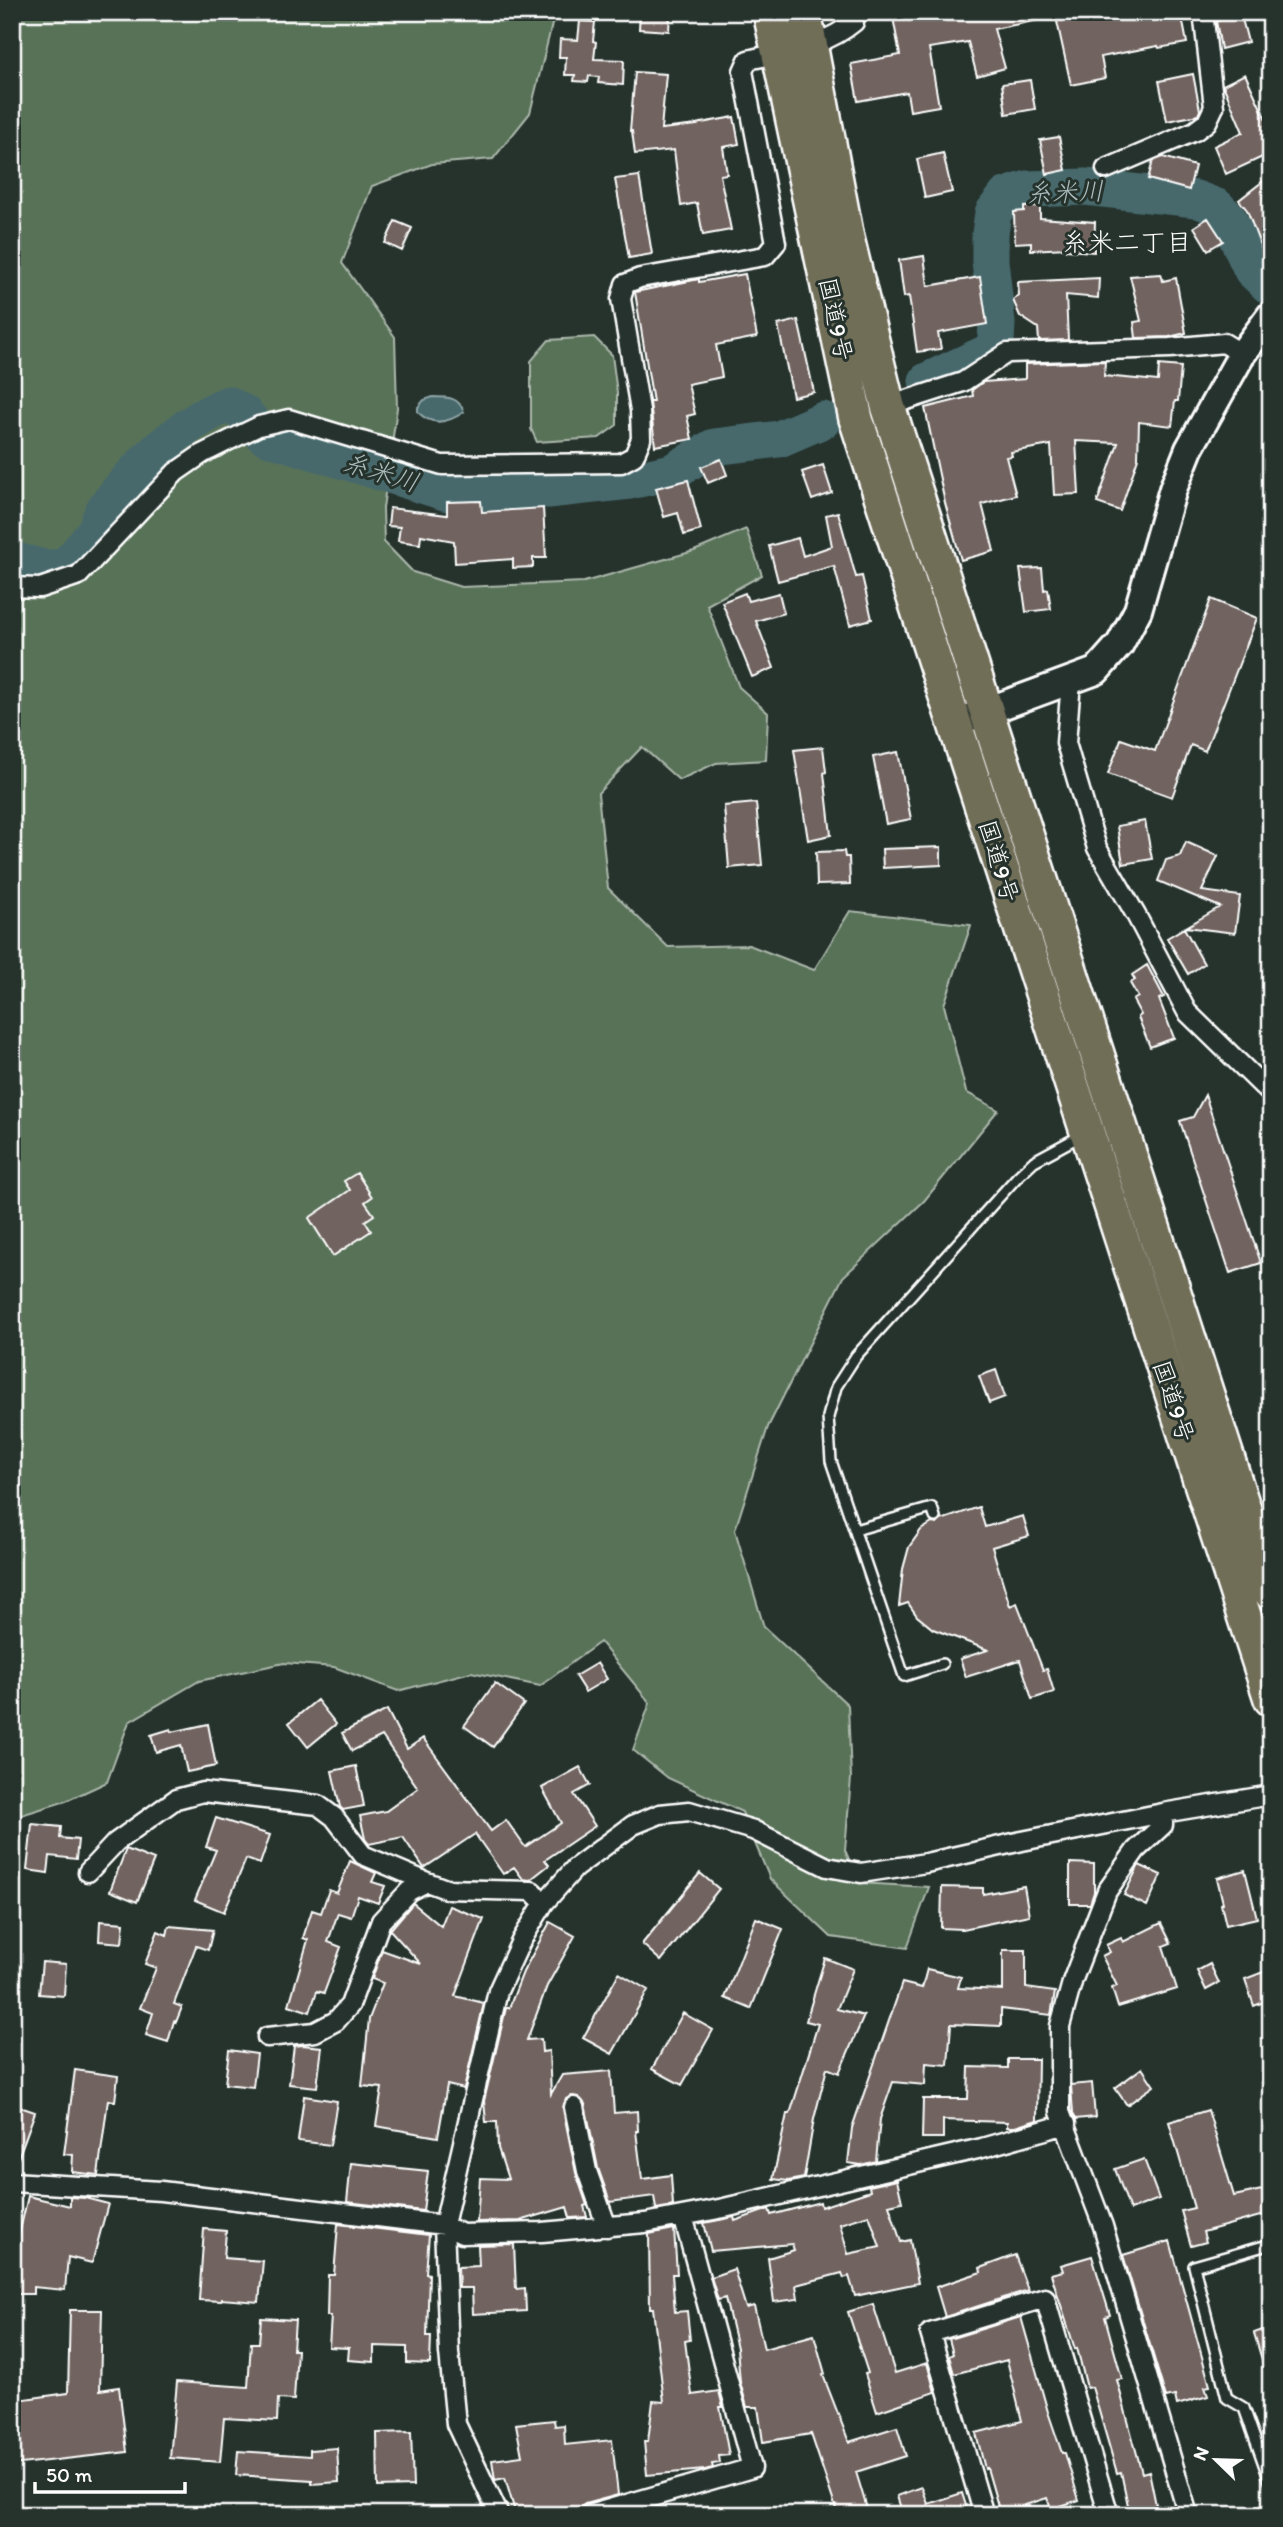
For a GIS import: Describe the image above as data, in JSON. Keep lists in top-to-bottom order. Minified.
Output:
{"streets":{"highway":["国道9号"]},"districts":["糸米二丁目"],"water":["糸米川"],"scale_bar":"50 m","north":"top left"}
